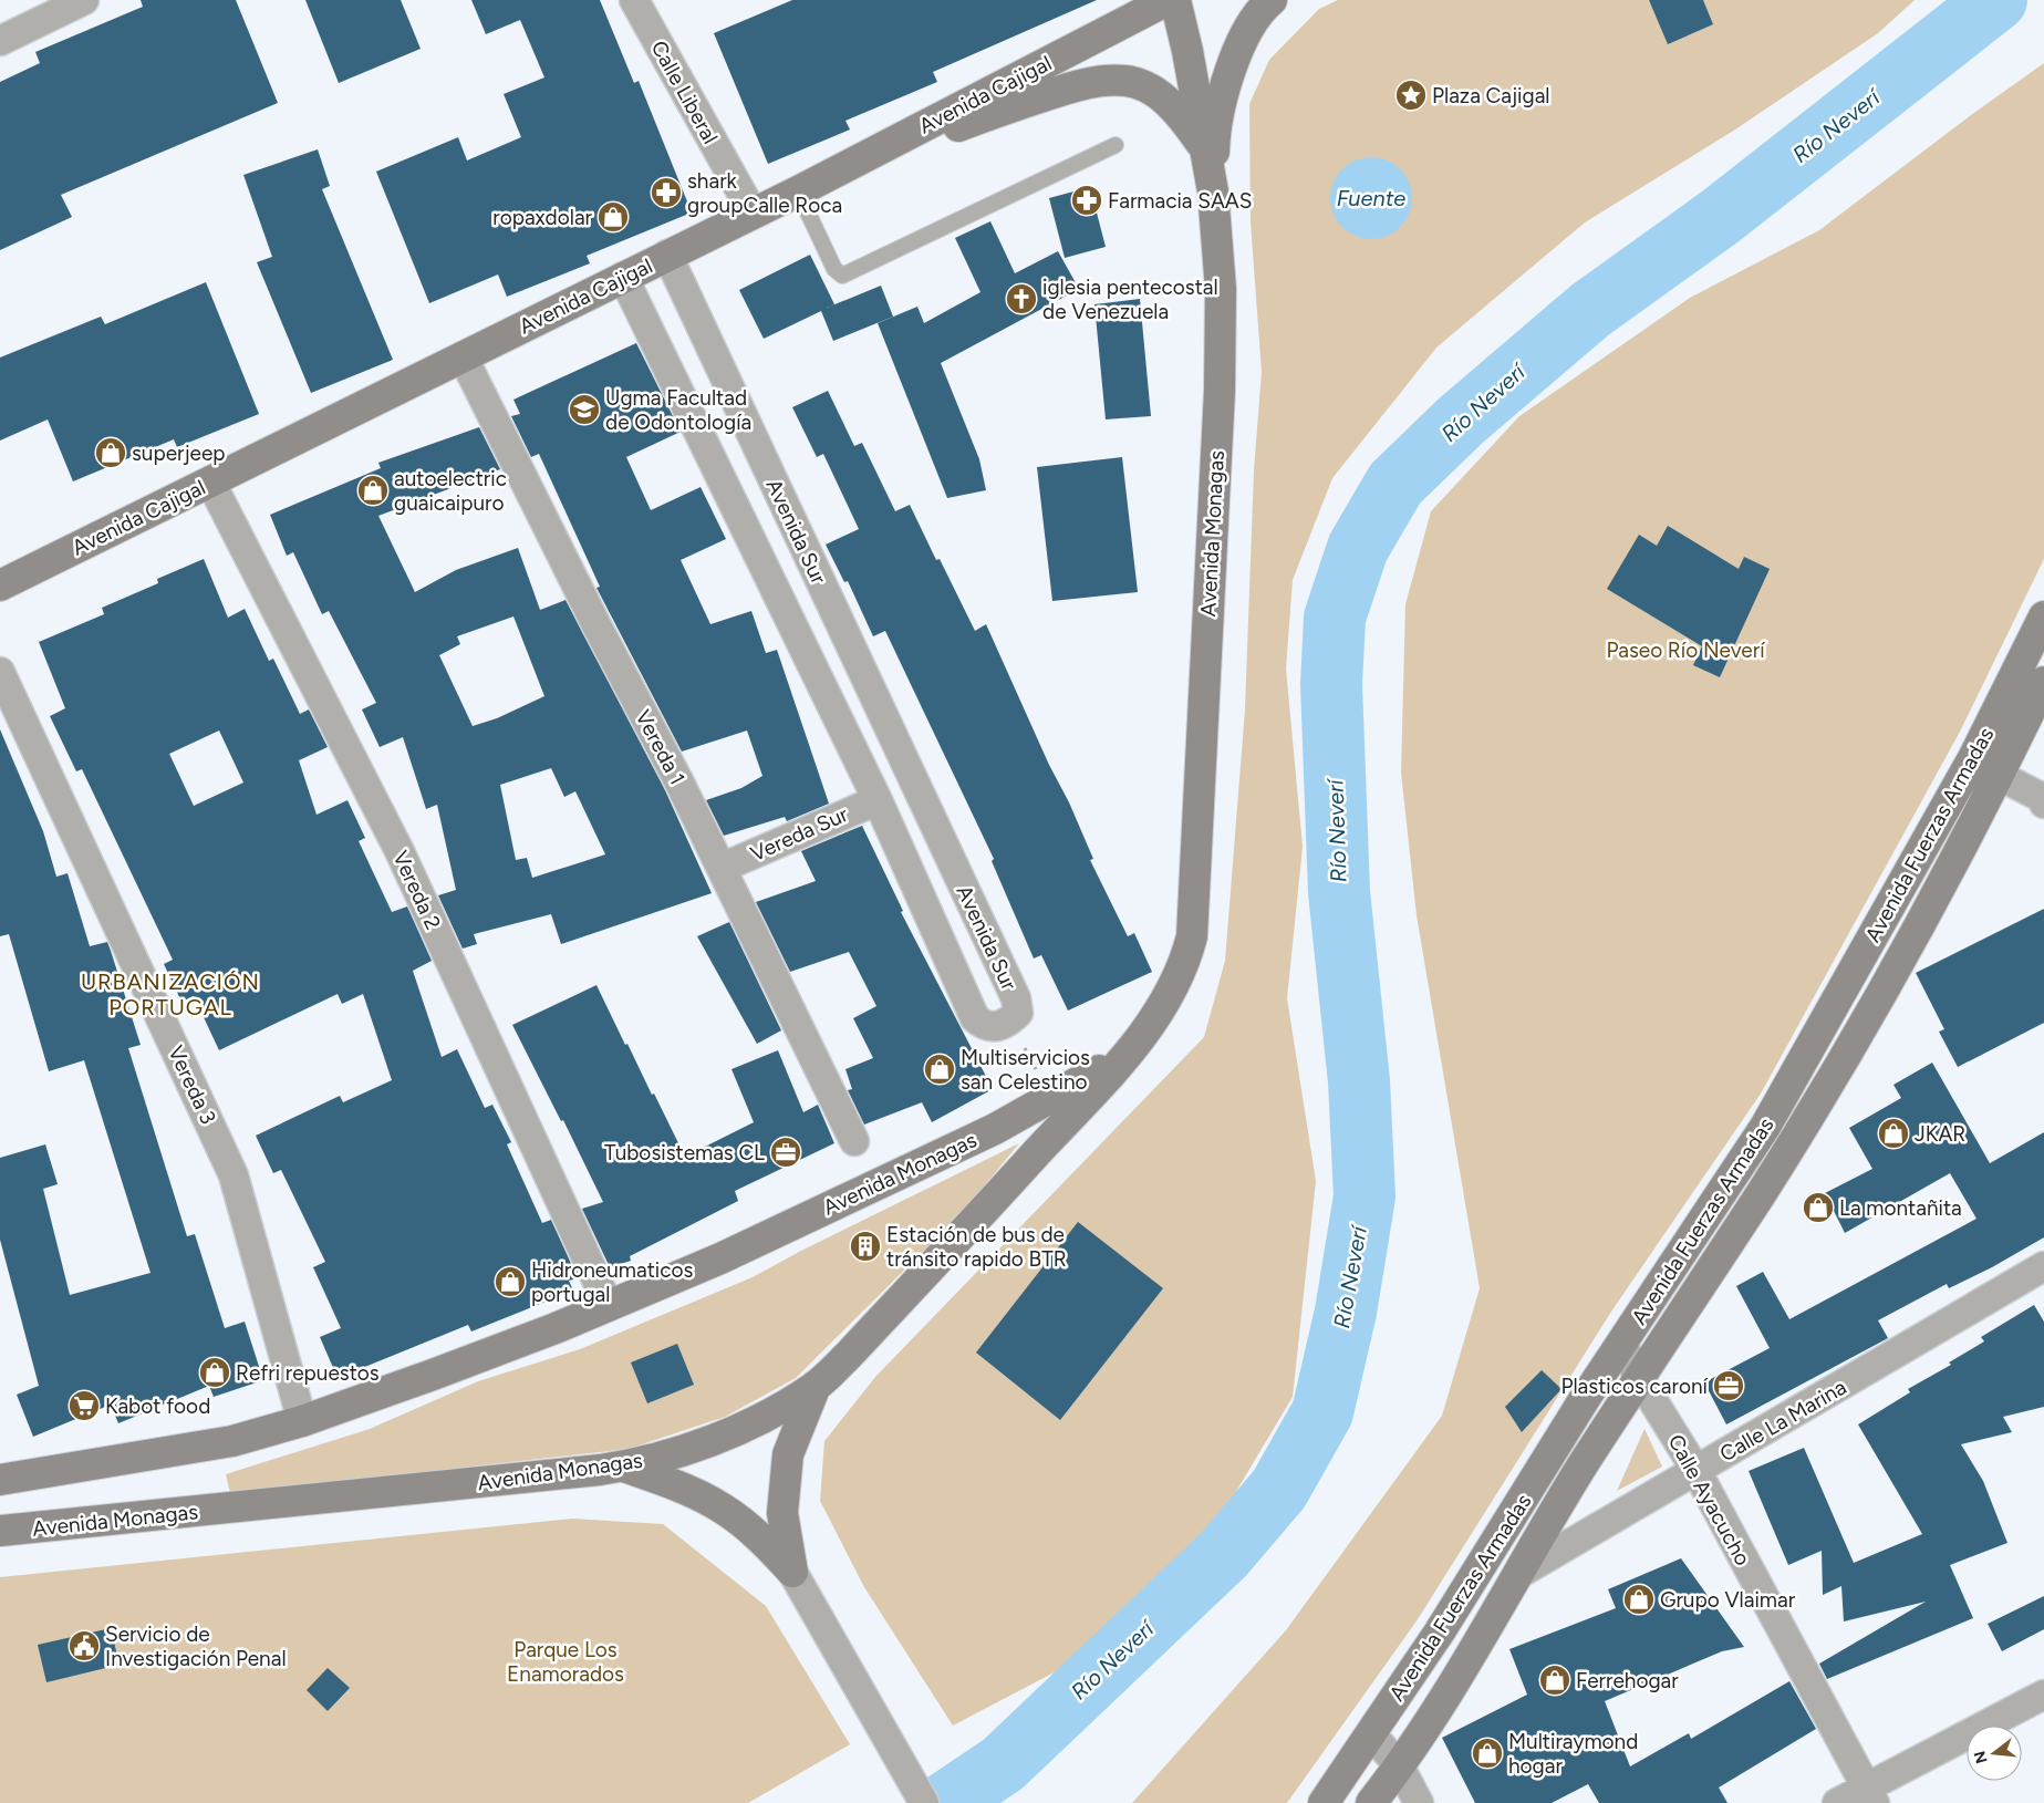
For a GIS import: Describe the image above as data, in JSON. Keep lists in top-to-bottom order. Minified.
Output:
{"streets":{"main road":["Avenida Cajigal","Avenida Monagas","Avenida Fuerzas Armadas"],"street":["Calle Liberal","Avenida Sur","Vereda 1","Vereda Sur","Vereda 2","Vereda 3","Calle La Marina","Calle Ayacucho"]},"crossings":[["Calle Liberal","Avenida Cajigal"],["Avenida Cajigal","Avenida Sur"],["Avenida Cajigal","Vereda 1"],["Avenida Cajigal","Vereda 2"],["Avenida Sur","Vereda Sur"],["Avenida Monagas","Vereda 2"],["Avenida Monagas","Vereda 3"],["Vereda 1","Vereda Sur"],["Avenida Fuerzas Armadas","Calle La Marina"],["Avenida Fuerzas Armadas","Calle Ayacucho"],["Calle La Marina","Calle Ayacucho"]],"districts":["URBANIZACIÓN PORTUGAL"],"water":["Río Neverí","Fuente"],"parks":["Paseo Río Neverí","Parque Los Enamorados"],"places":{"place":["Plaza Cajigal"],"pharmacy":["shark groupCalle Roca","Farmacia SAAS"],"shop":["ropaxdolar","superjeep","autoelectric guaicaipuro","Multiservicios san Celestino","JKAR","La montañita","Hidroneumaticos portugal","Refri repuestos","Grupo Vlaimar","Ferrehogar","Multiraymond hogar"],"church":["iglesia pentecostal de Venezuela"],"school or university":["Ugma Facultad de Odontología"],"office":["Tubosistemas CL","Plasticos caroní"],"building":["Estación de bus de tránsito rapido BTR"],"supermarket":["Kabot food"],"public building":["Servicio de Investigación Penal"]},"north":"left"}
